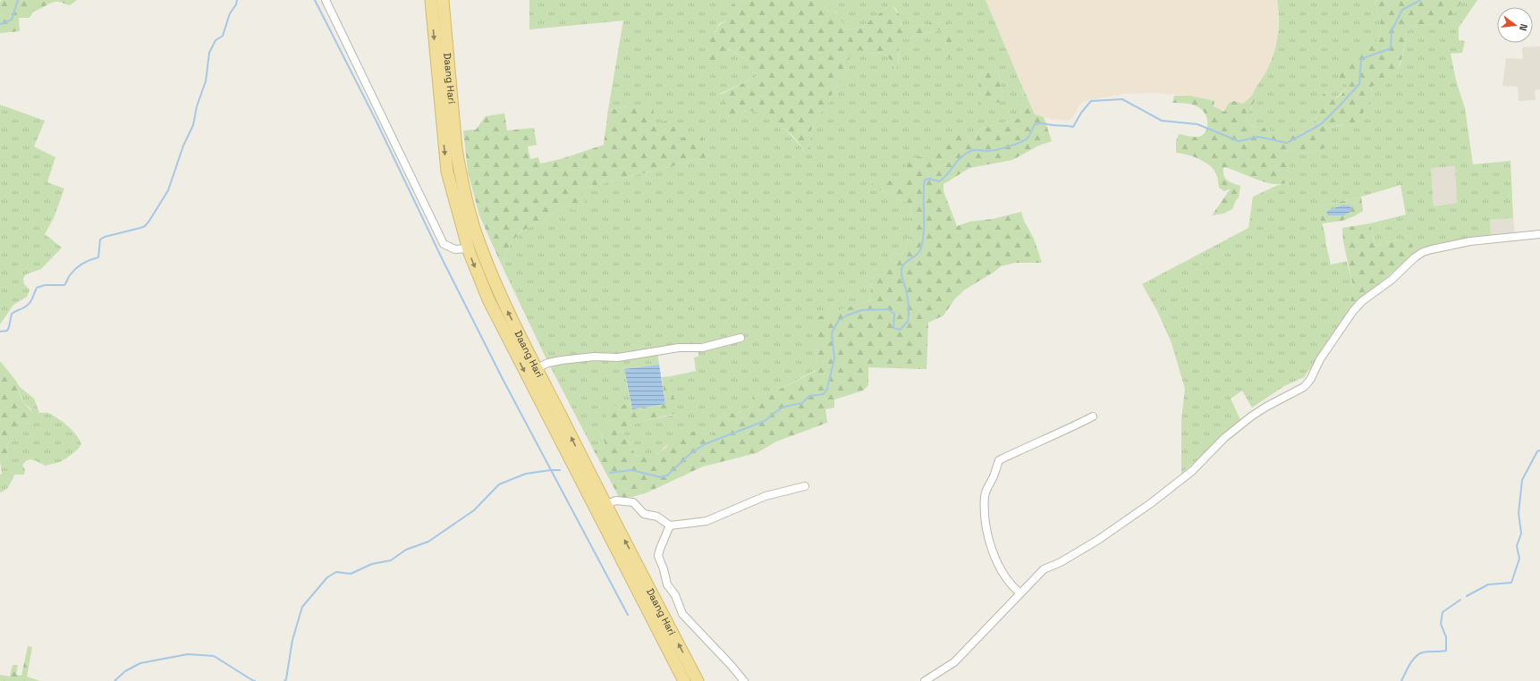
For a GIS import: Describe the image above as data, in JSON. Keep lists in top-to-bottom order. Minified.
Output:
{"streets":{"main road":["Daang Hari"]},"north":"right"}
